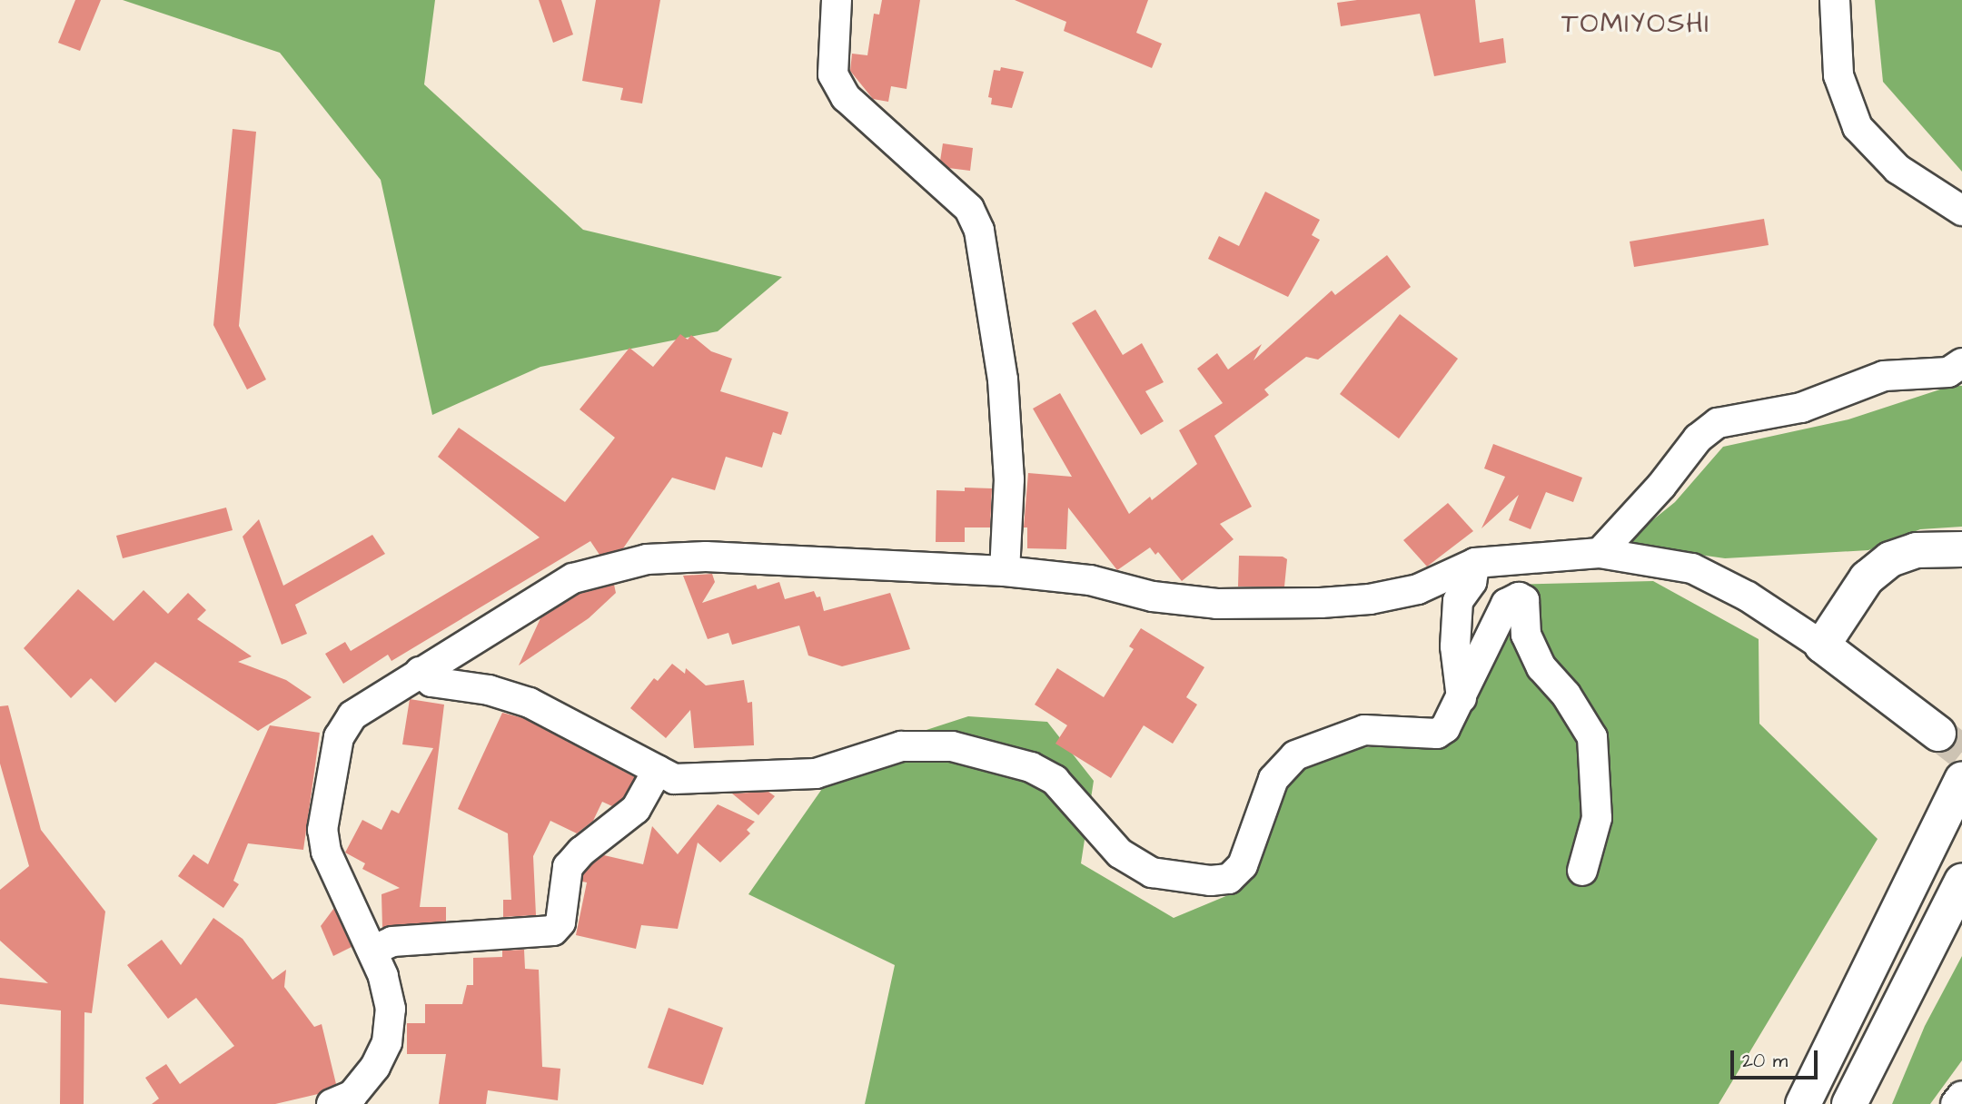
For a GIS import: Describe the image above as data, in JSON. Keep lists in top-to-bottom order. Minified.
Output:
{"districts":["TOMIYOSHI"],"scale_bar":"20 m"}
